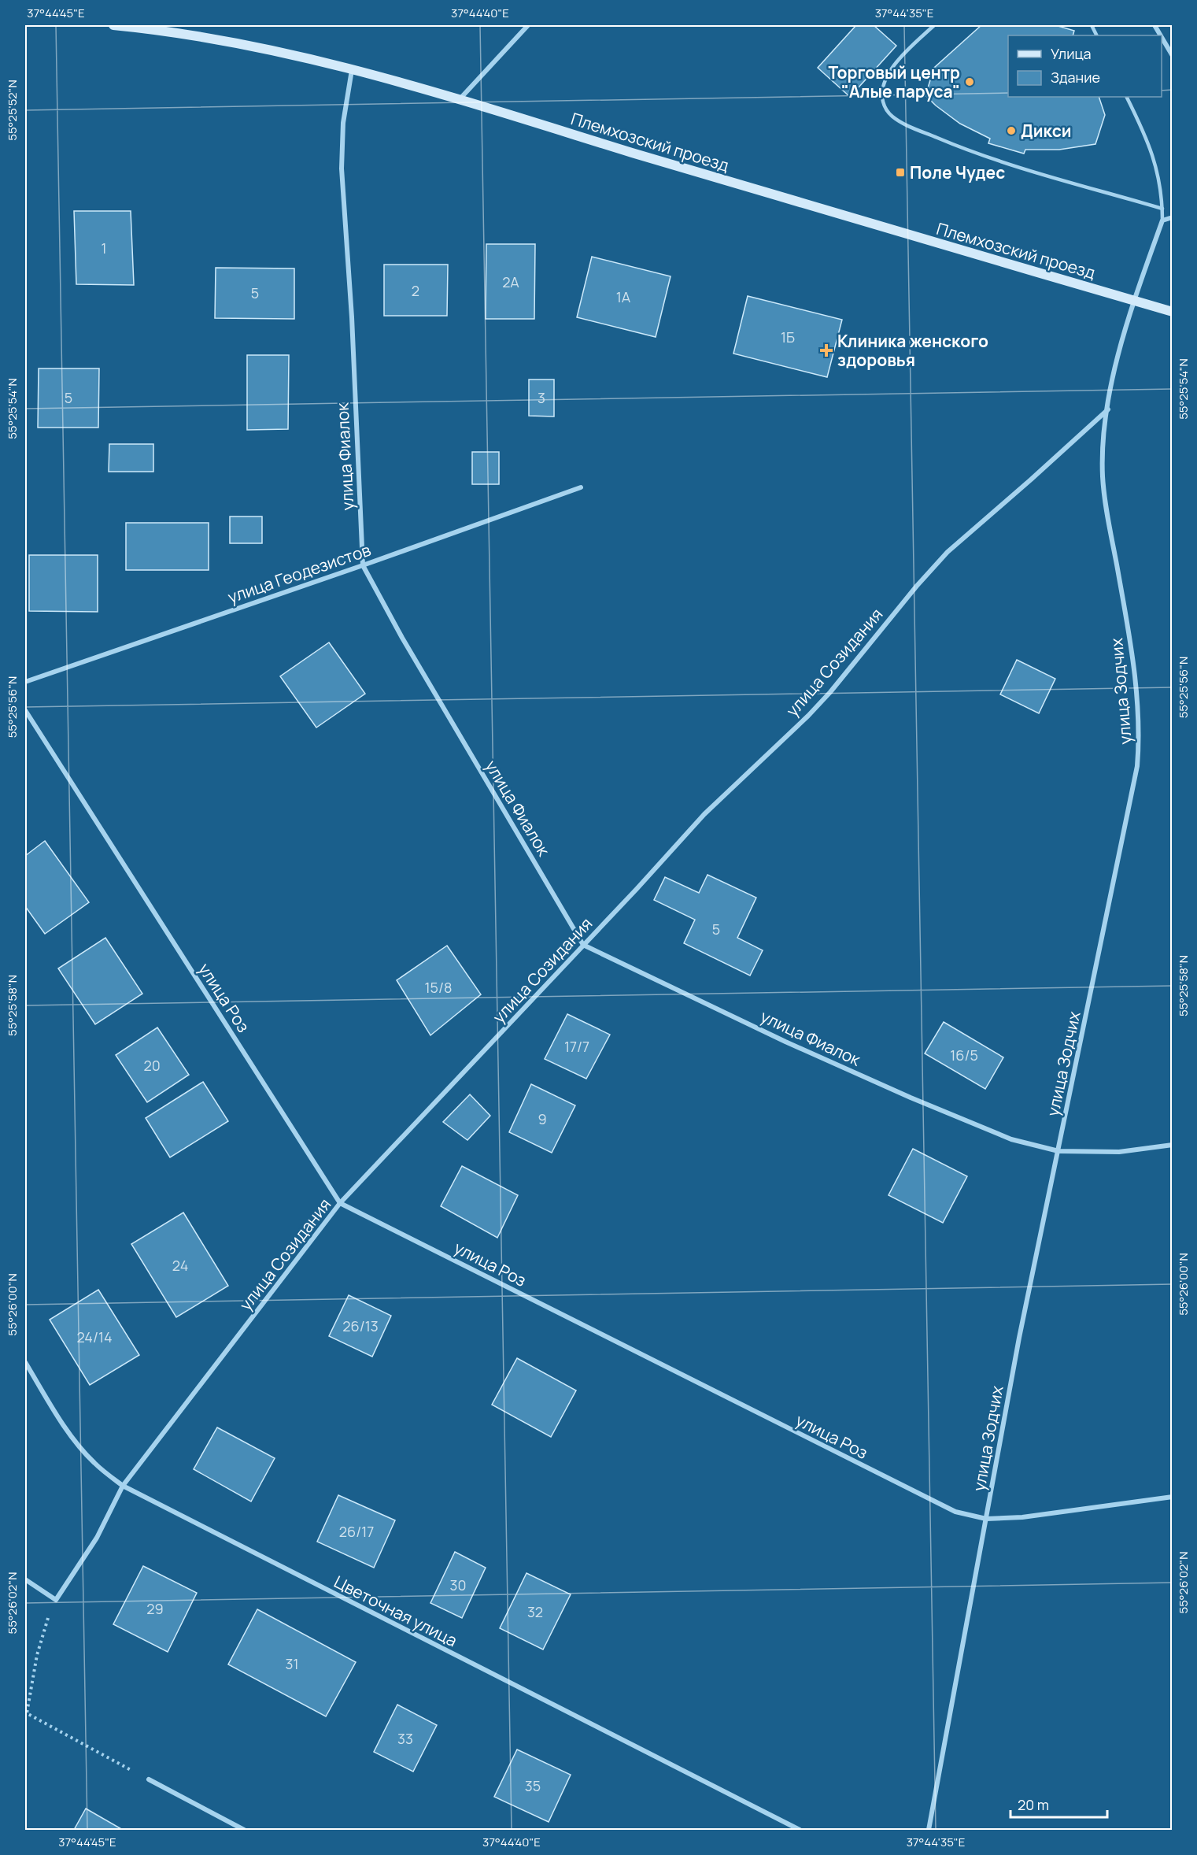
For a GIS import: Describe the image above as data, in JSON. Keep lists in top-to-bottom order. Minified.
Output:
{"streets":{"main road":["Племхозский проезд"],"street":["улица Фиалок","улица Геодезистов","улица Созидания","улица Зодчих","улица Роз","Цветочная улица"]},"crossings":[["Племхозский проезд","улица Фиалок"],["Племхозский проезд","улица Зодчих"],["улица Фиалок","улица Геодезистов"],["улица Фиалок","улица Созидания"],["улица Фиалок","улица Зодчих"],["улица Созидания","улица Зодчих"],["улица Созидания","улица Роз"],["улица Созидания","Цветочная улица"],["улица Зодчих","улица Роз"]],"places":{"other":["Торговый центр \"Алые паруса\"","Дикси"],"transit":["Поле Чудес"],"health":["Клиника женского здоровья"]},"house_numbers":["1","2А","2","5","1А","1Б","5","3","5","15/8","17/7","16/5","20","9","24","26/13","24/14","26/17","30","29","32","31","33","35"],"legend":["Улица","Здание"],"scale_bar":"20 m","coordinates":["37°44'45\"E","37°44'40\"E","37°44'35\"E","55°25'52\"N","55°25'54\"N","55°25'56\"N","55°25'58\"N","55°26'00\"N","55°26'02\"N"]}
